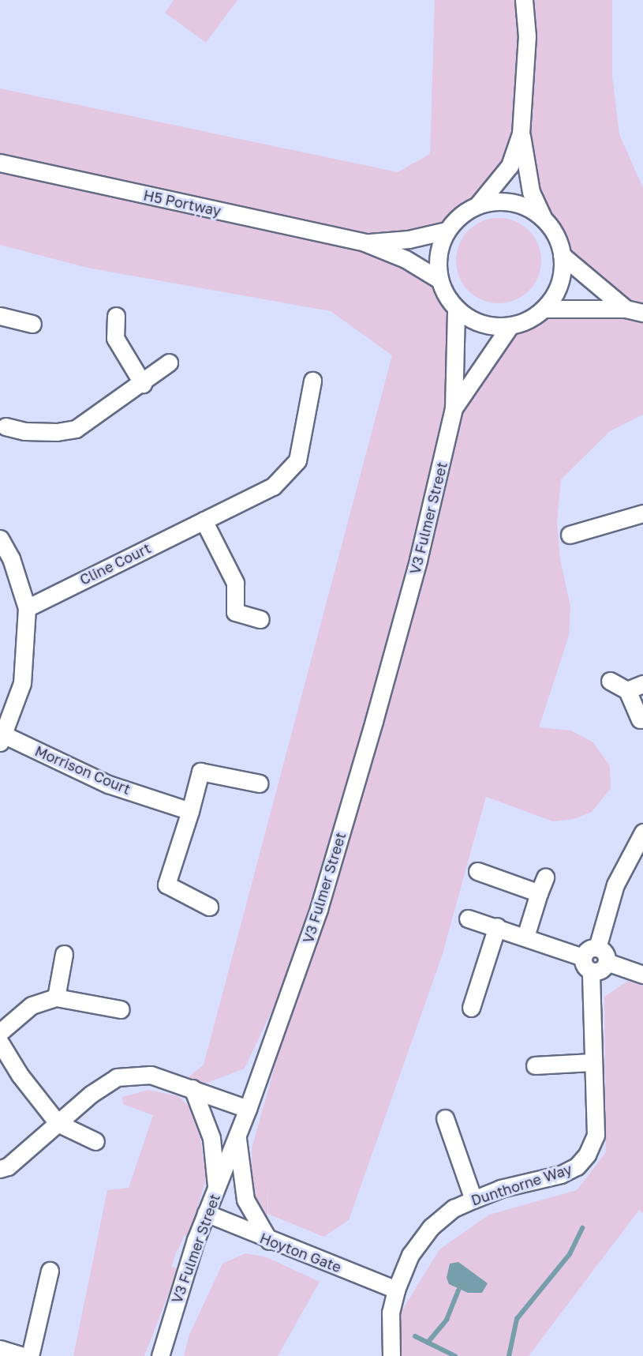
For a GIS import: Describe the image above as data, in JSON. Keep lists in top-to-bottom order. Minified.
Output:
{"streets":{"street":["H5 Portway","V3 Fulmer Street","Cline Court","Morrison Court","Dunthorne Way","Hoyton Gate"]},"crossings":[["H5 Portway","V3 Fulmer Street"],["V3 Fulmer Street","Hoyton Gate"],["Dunthorne Way","Hoyton Gate"]]}
